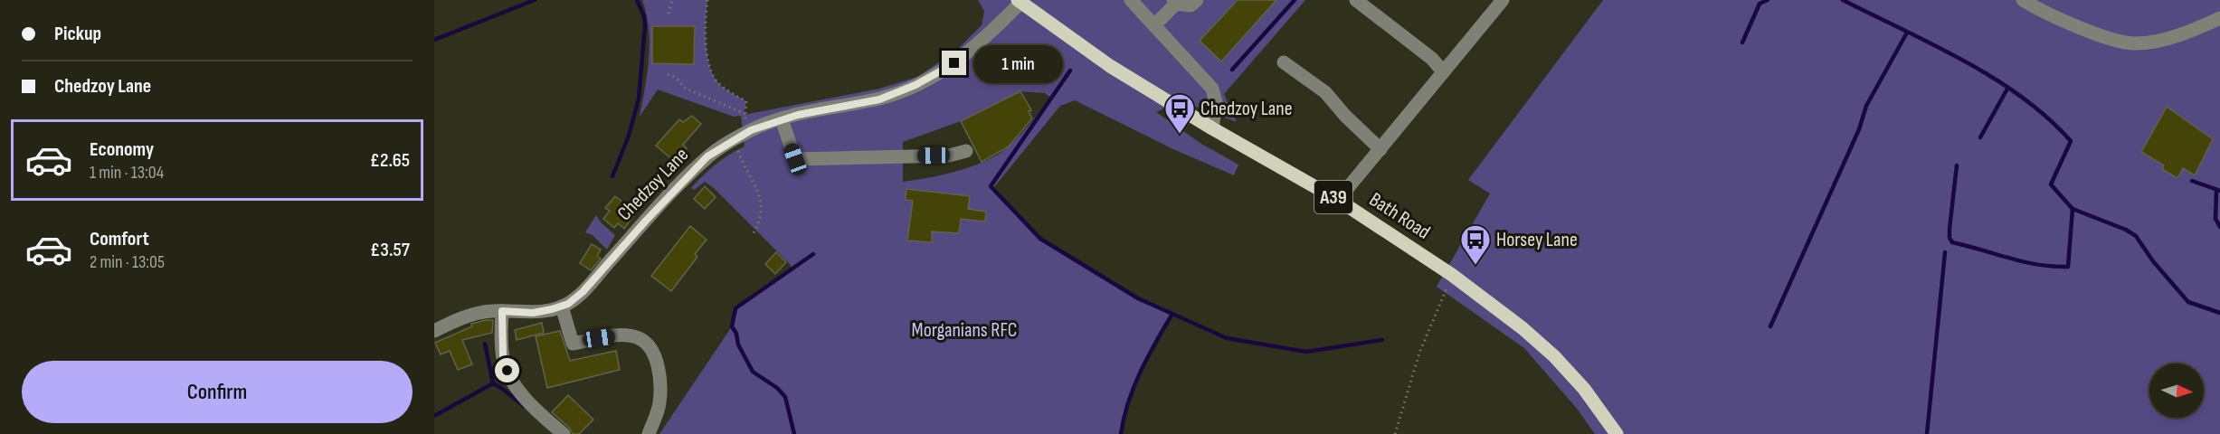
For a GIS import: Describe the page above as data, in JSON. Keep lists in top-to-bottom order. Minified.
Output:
{"streets":{"main road":["A39","Bath Road"],"street":["Chedzoy Lane"]},"crossings":[["Chedzoy Lane","Bath Road"]],"parks":["Morganians RFC"],"places":{"bus stop":["Chedzoy Lane","Horsey Lane"]},"north":"right","page":{"banner":["Pickup","Chedzoy Lane"],"bubble":"1 min","list":[{"name":"Economy","note":"1 min · 13:04","value":"£2.65"},{"name":"Comfort","note":"2 min · 13:05","value":"£3.57"}],"buttons":"Confirm"}}
